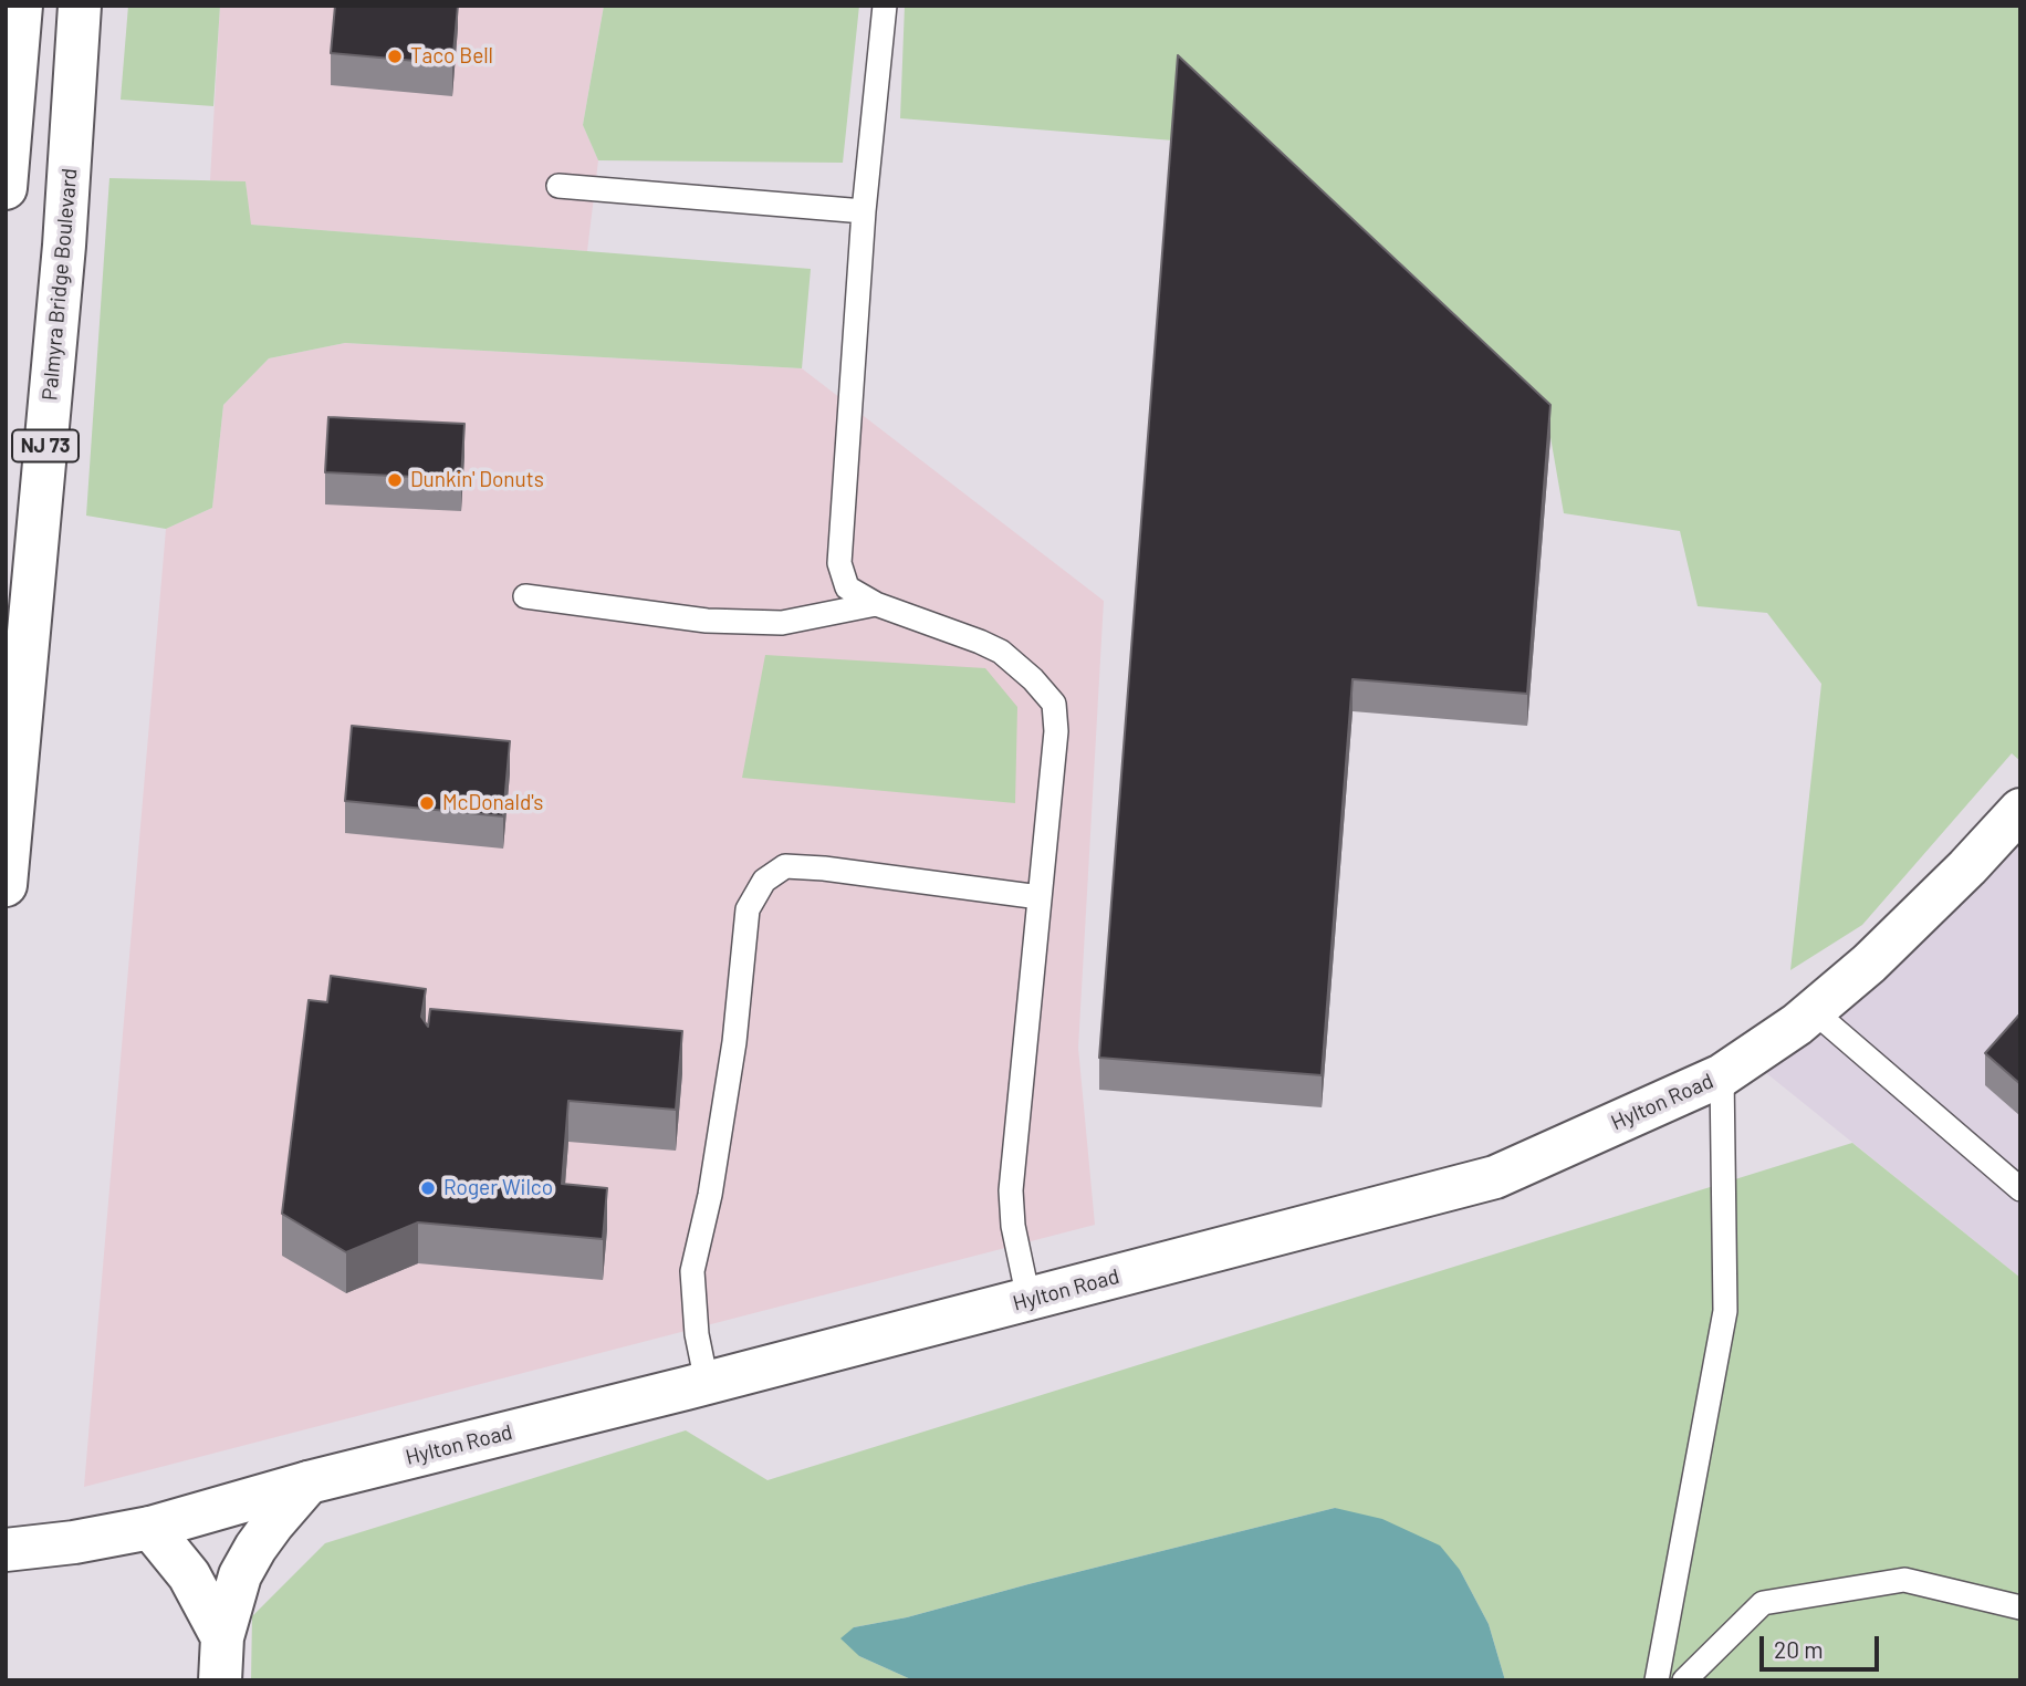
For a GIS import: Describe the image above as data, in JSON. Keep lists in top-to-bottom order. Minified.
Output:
{"streets":{"main road":["Palmyra Bridge Boulevard","NJ 73","Hylton Road"]},"places":["Taco Bell","Dunkin' Donuts","McDonald's","Roger Wilco"],"scale_bar":"20 m"}
